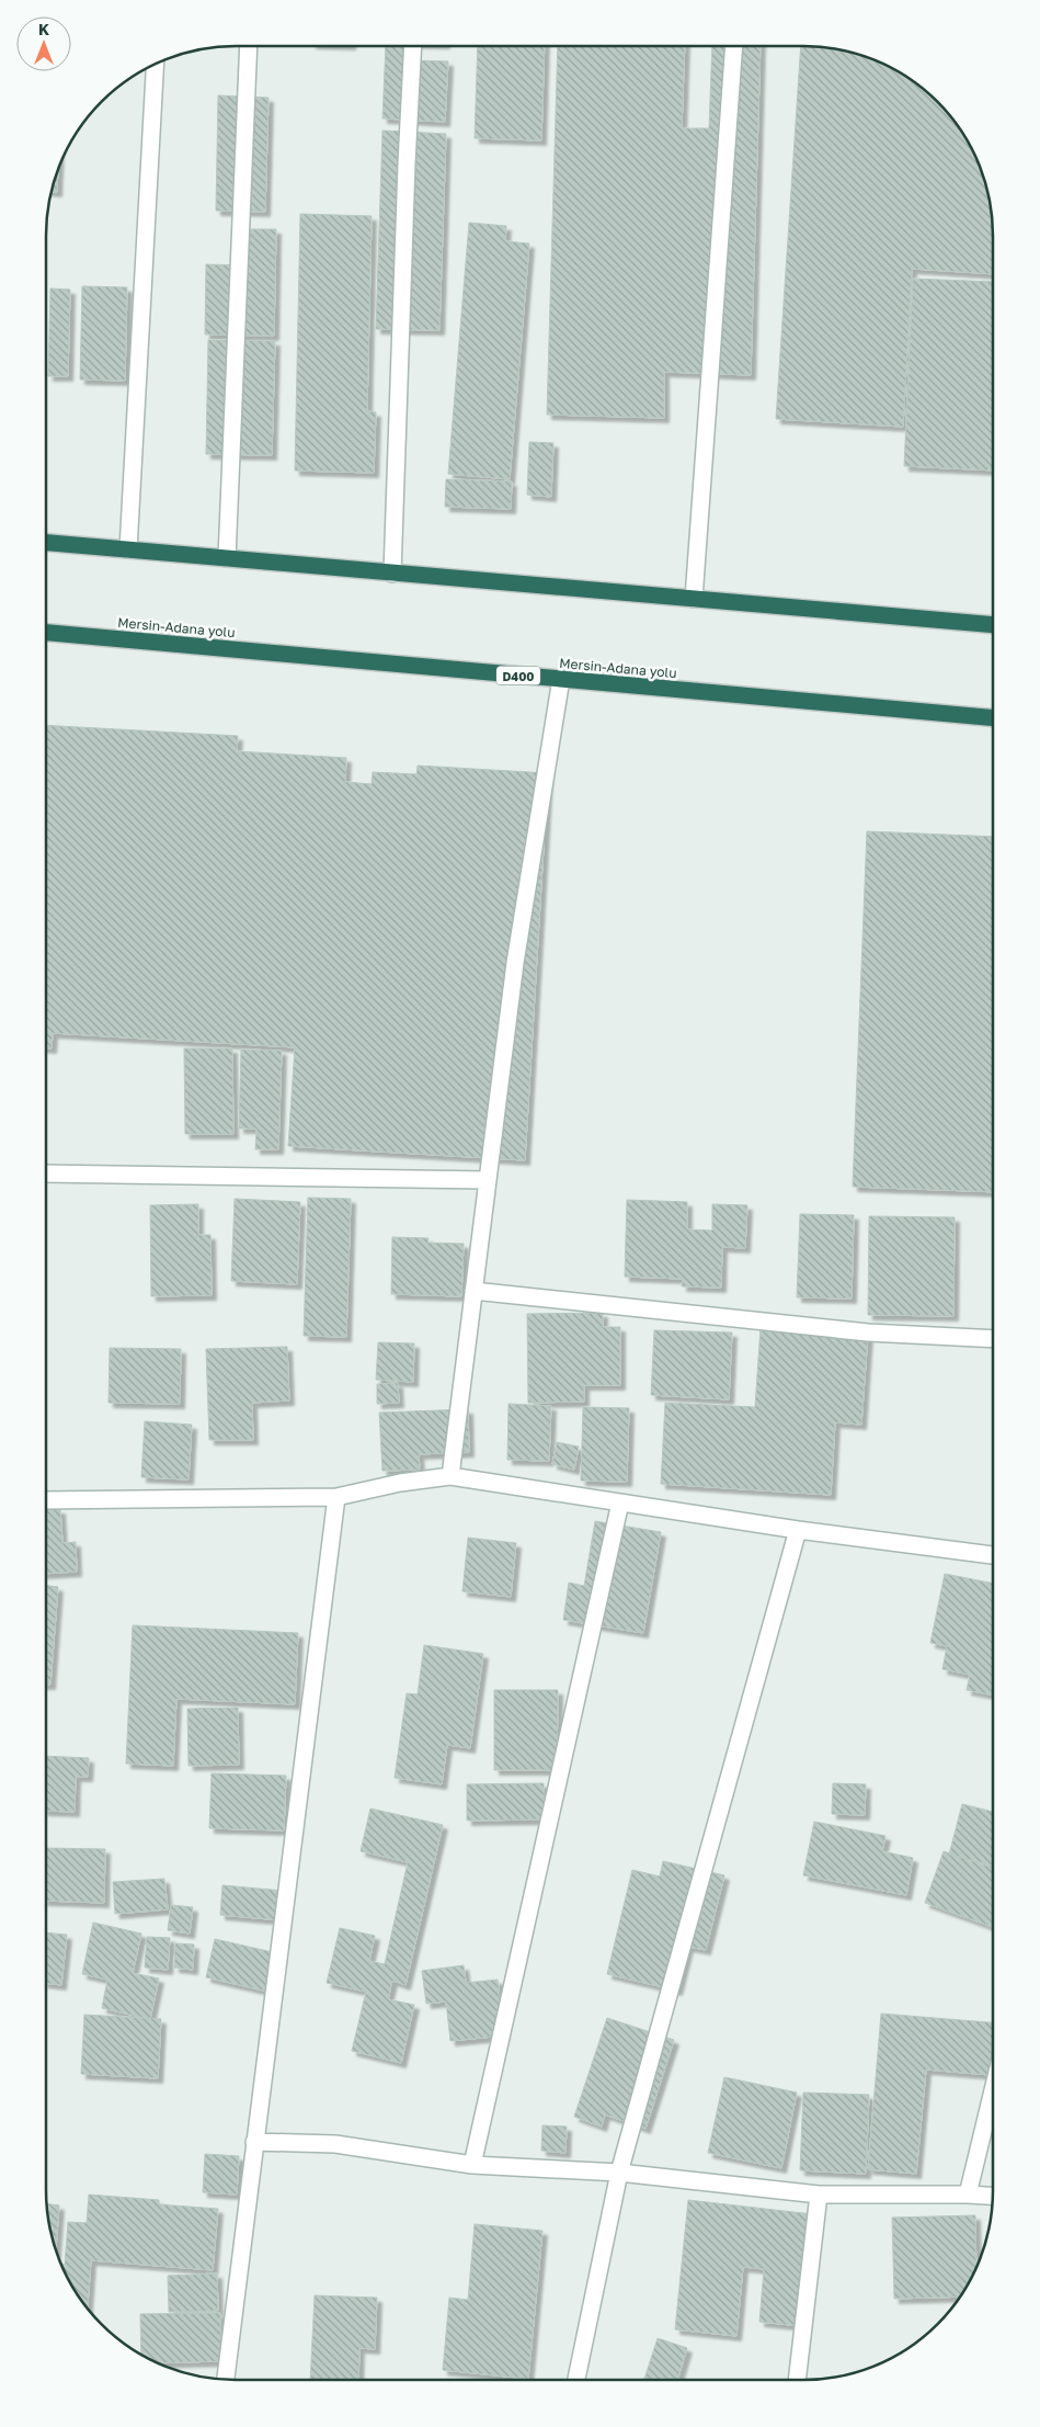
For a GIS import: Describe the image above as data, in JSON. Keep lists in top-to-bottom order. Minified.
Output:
{"streets":{"highway":["Mersin-Adana yolu","D400"]},"north":"top"}
